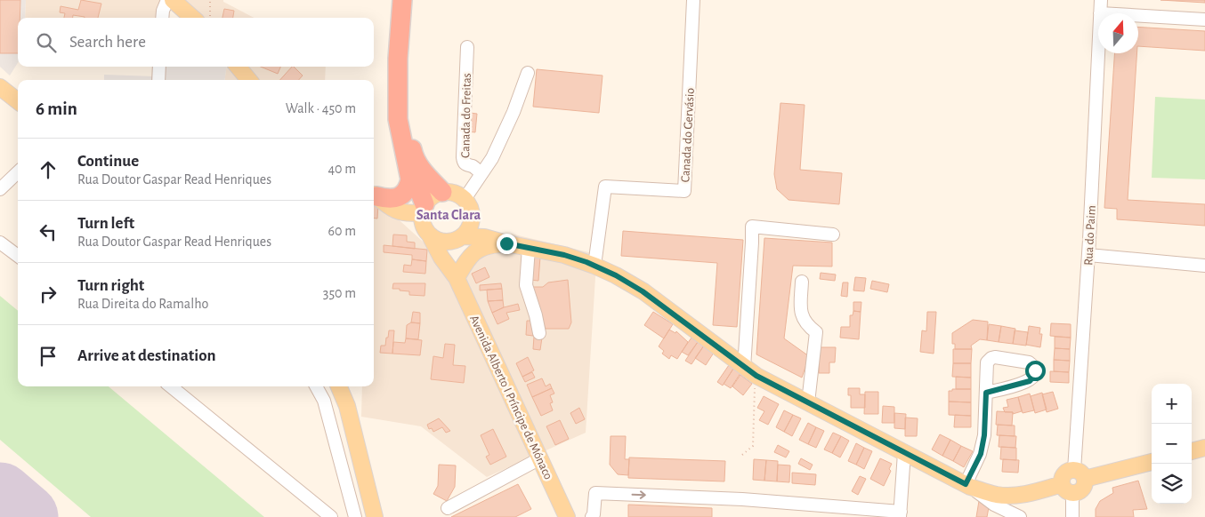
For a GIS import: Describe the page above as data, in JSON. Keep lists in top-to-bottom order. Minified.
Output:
{"streets":{"main road":["Avenida Alberto I Príncipe de Mónaco"],"street":["Canada do Freitas","Canada do Gervásio","Rua do Paim"]},"districts":["Santa Clara"],"north":"top","page":{"search":"Search here","heading":["6 min","Walk · 450 m"],"list":[["Continue","Rua Doutor Gaspar Read Henriques","40 m"],["Turn left","Rua Doutor Gaspar Read Henriques","60 m"],["Turn right","Rua Direita do Ramalho","350 m"],"Arrive at destination"],"map_buttons":["+","−"]}}
